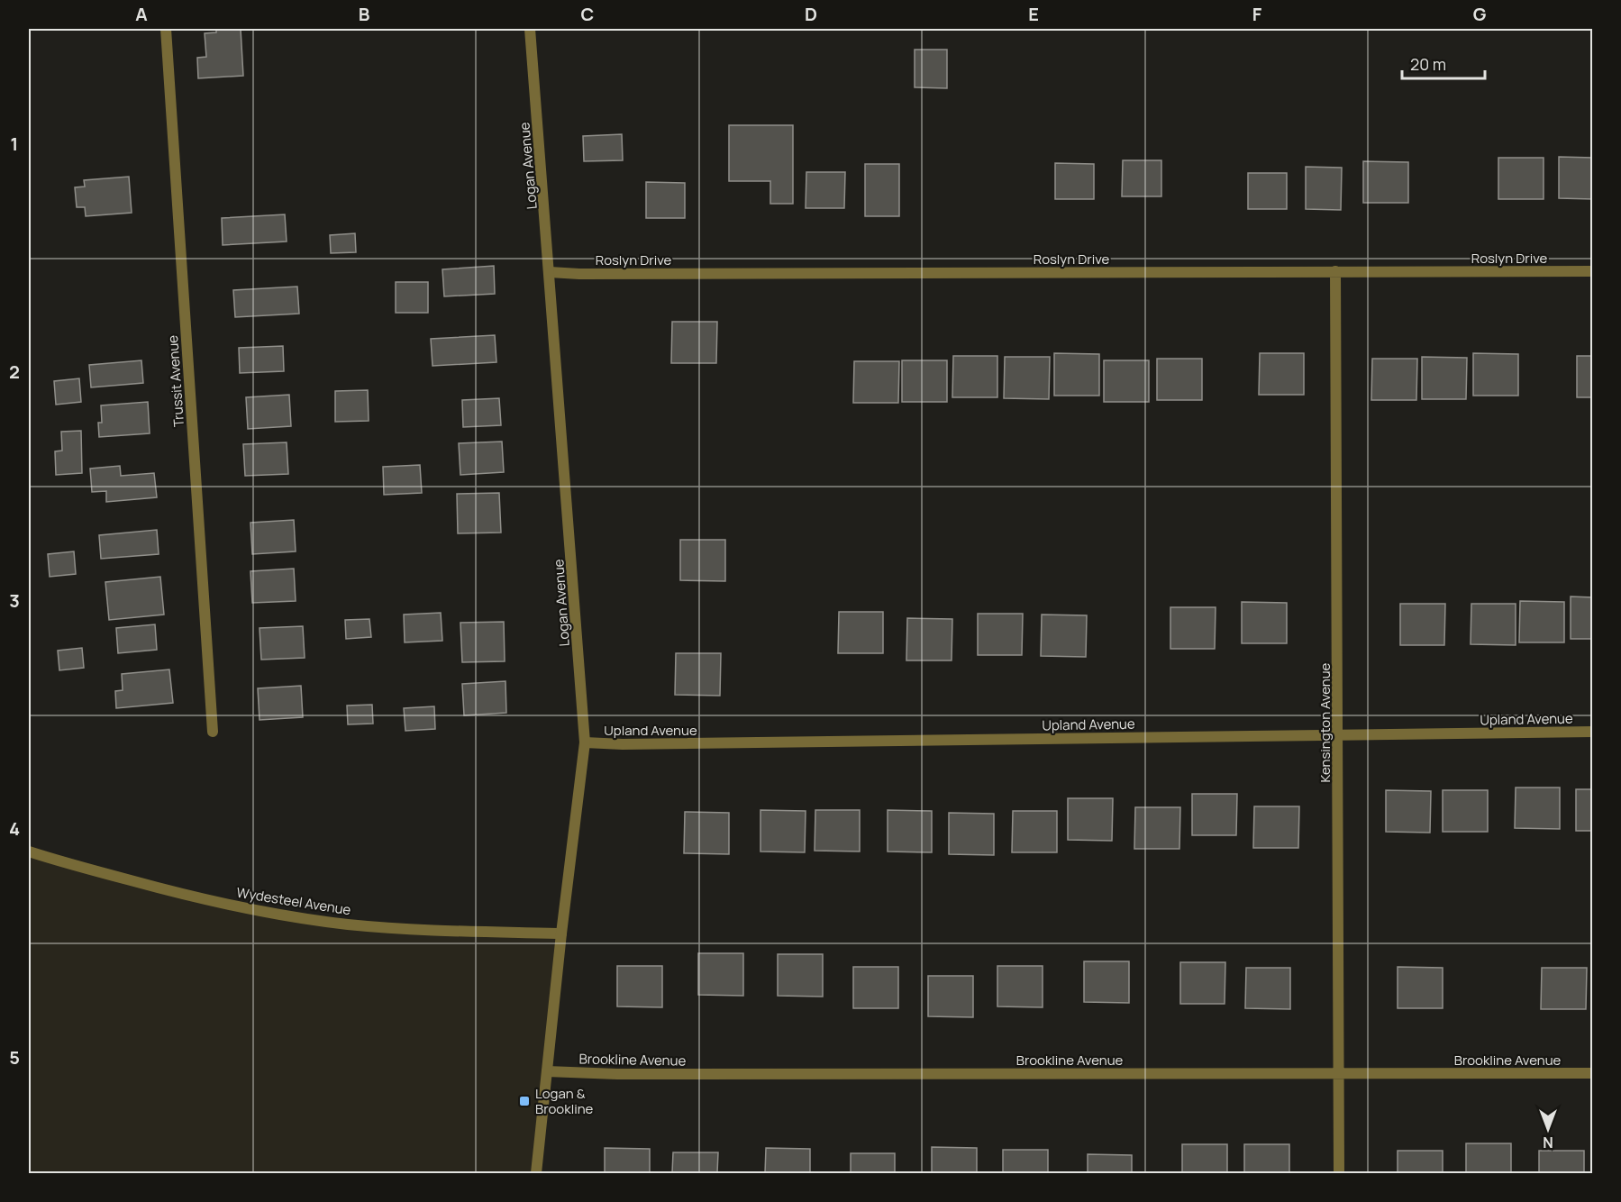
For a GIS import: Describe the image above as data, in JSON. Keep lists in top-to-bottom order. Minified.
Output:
{"streets":{"street":["Logan Avenue","Roslyn Drive","Trussit Avenue","Upland Avenue","Kensington Avenue","Wydesteel Avenue","Brookline Avenue"]},"crossings":[["Logan Avenue","Roslyn Drive"],["Logan Avenue","Upland Avenue"],["Logan Avenue","Wydesteel Avenue"],["Logan Avenue","Brookline Avenue"],["Roslyn Drive","Kensington Avenue"],["Upland Avenue","Kensington Avenue"],["Kensington Avenue","Brookline Avenue"]],"places":{"transit":["Logan & Brookline"]},"scale_bar":"20 m","north":"bottom","grid":{"columns":["A","B","C","D","E","F","G"],"rows":["1","2","3","4","5"]}}
